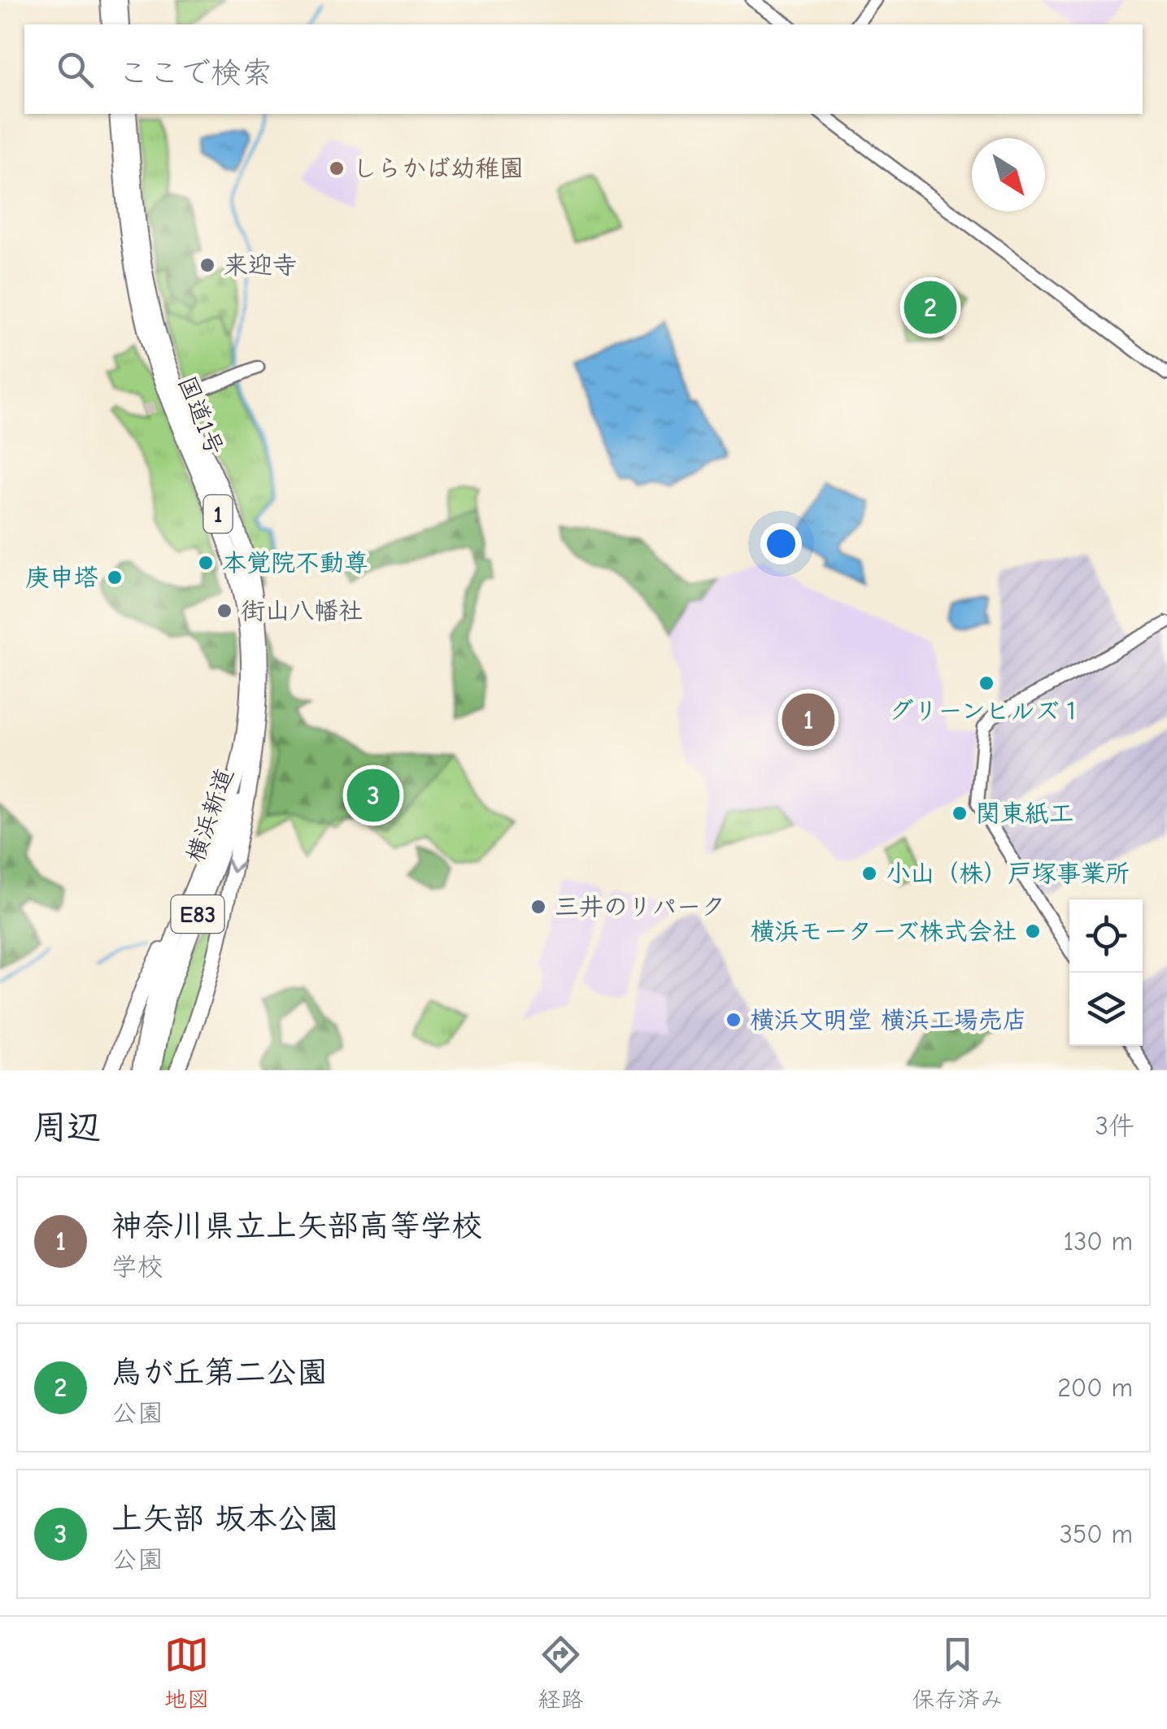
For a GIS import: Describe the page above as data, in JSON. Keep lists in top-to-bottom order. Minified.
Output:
{"streets":{"highway":["国道1号","1","横浜新道","E83"]},"crossings":[["国道1号","1"],["国道1号","横浜新道"],["国道1号","E83"],["1","横浜新道"],["1","E83"]],"places":["しらかば幼稚園","来迎寺","本覚院不動尊","庚申塔","街山八幡社","グリーンヒルズ１","関東紙工","小山（株）戸塚事業所","三井のリパーク","横浜モーターズ株式会社","横浜文明堂 横浜工場売店"],"north":"bottom right","page":{"search":"ここで検索","pins":["2","1","3"],"heading":["周辺","3件"],"list":[{"mark":"1","name":"神奈川県立上矢部高等学校","note":"学校","value":"130 m"},{"mark":"2","name":"鳥が丘第二公園","note":"公園","value":"200 m"},{"mark":"3","name":"上矢部 坂本公園","note":"公園","value":"350 m"}],"nav":["地図","経路","保存済み"]}}
